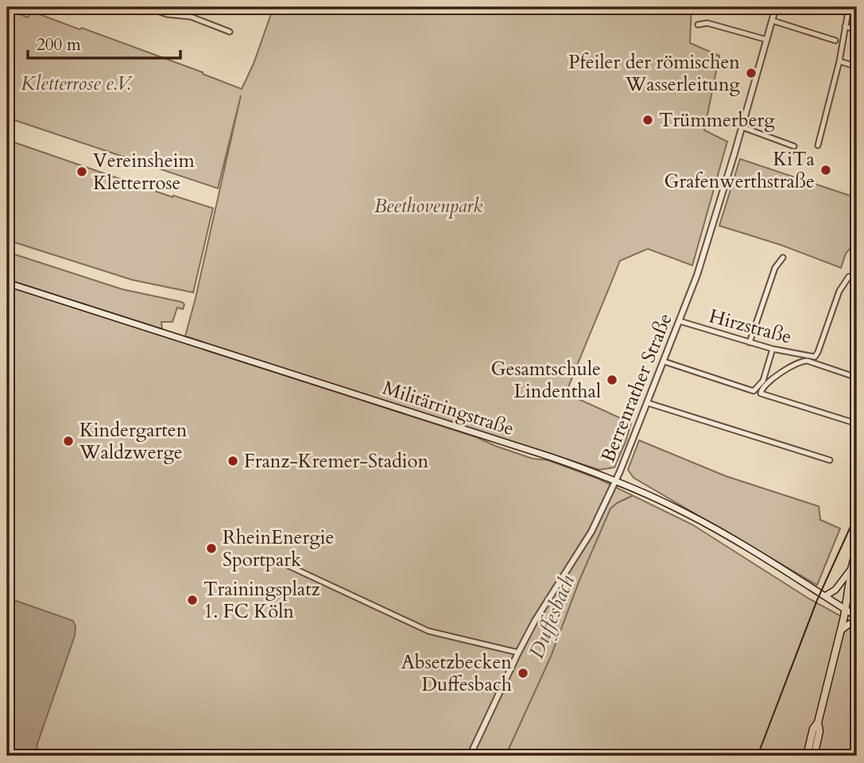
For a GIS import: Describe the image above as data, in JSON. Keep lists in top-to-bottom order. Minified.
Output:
{"streets":{"main road":["Militärringstraße"],"street":["Hirzstraße","Berrenrather Straße"]},"crossings":[["Hirzstraße","Berrenrather Straße"],["Berrenrather Straße","Militärringstraße"]],"water":["Duffesbach"],"parks":["Kletterrose e.V.","Beethovenpark"],"places":["Pfeiler der römischen Wasserleitung","Trümmerberg","KiTa Grafenwerthstraße","Vereinsheim Kletterrose","Gesamtschule Lindenthal","Kindergarten Waldzwerge","Franz-Kremer-Stadion","RheinEnergie Sportpark","Trainingsplatz 1. FC Köln","Absetzbecken Duffesbach"],"scale_bar":"200 m"}
